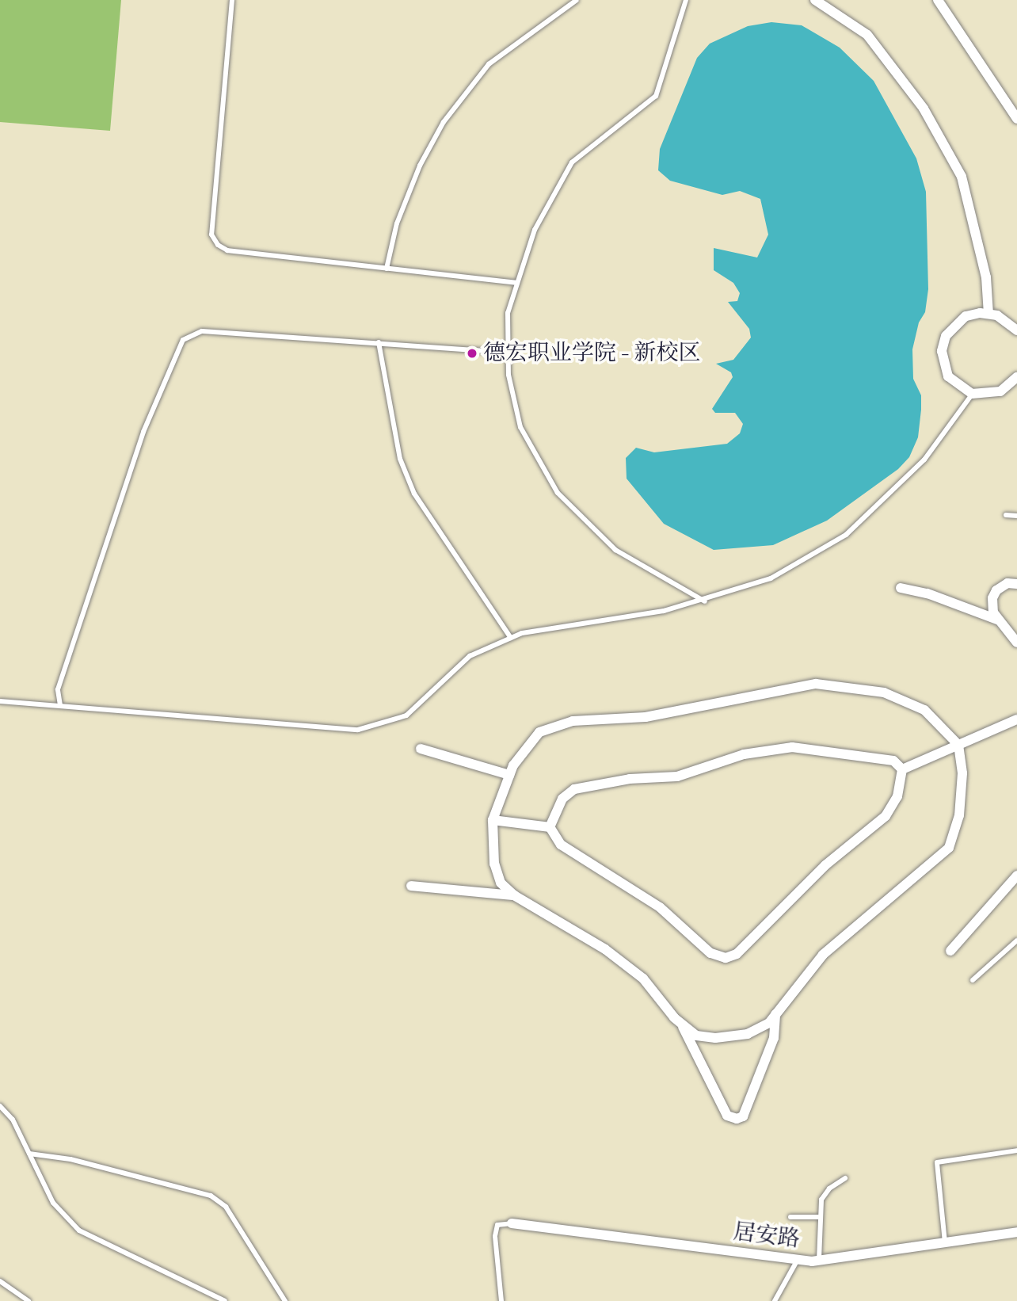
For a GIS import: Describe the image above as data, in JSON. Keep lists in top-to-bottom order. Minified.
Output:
{"streets":{"street":["居安路"]},"places":["德宏职业学院 - 新校区"]}
